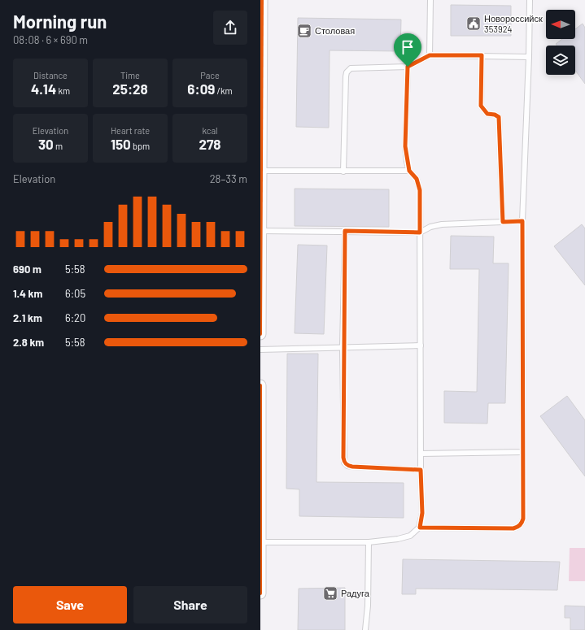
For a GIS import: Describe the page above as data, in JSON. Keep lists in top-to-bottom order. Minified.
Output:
{"places":{"public building":["Новороссийск 353924"],"cafe":["Столовая"],"supermarket":["Радуга"]},"north":"left","page":{"heading":["Morning run","08:08 · 6 × 690 m"],"stats":[["Distance","4.14 km"],["Time","25:28"],["Pace","6:09 /km"],["Elevation","30 m"],["Heart rate","150 bpm"],["kcal","278"]],"chart":["Elevation","28–33 m"],"list":[{"name":"690 m","note":"5:58"},{"name":"1.4 km","note":"6:05"},{"name":"2.1 km","note":"6:20"},{"name":"2.8 km","note":"5:58"}],"buttons":["Save","Share"]}}
